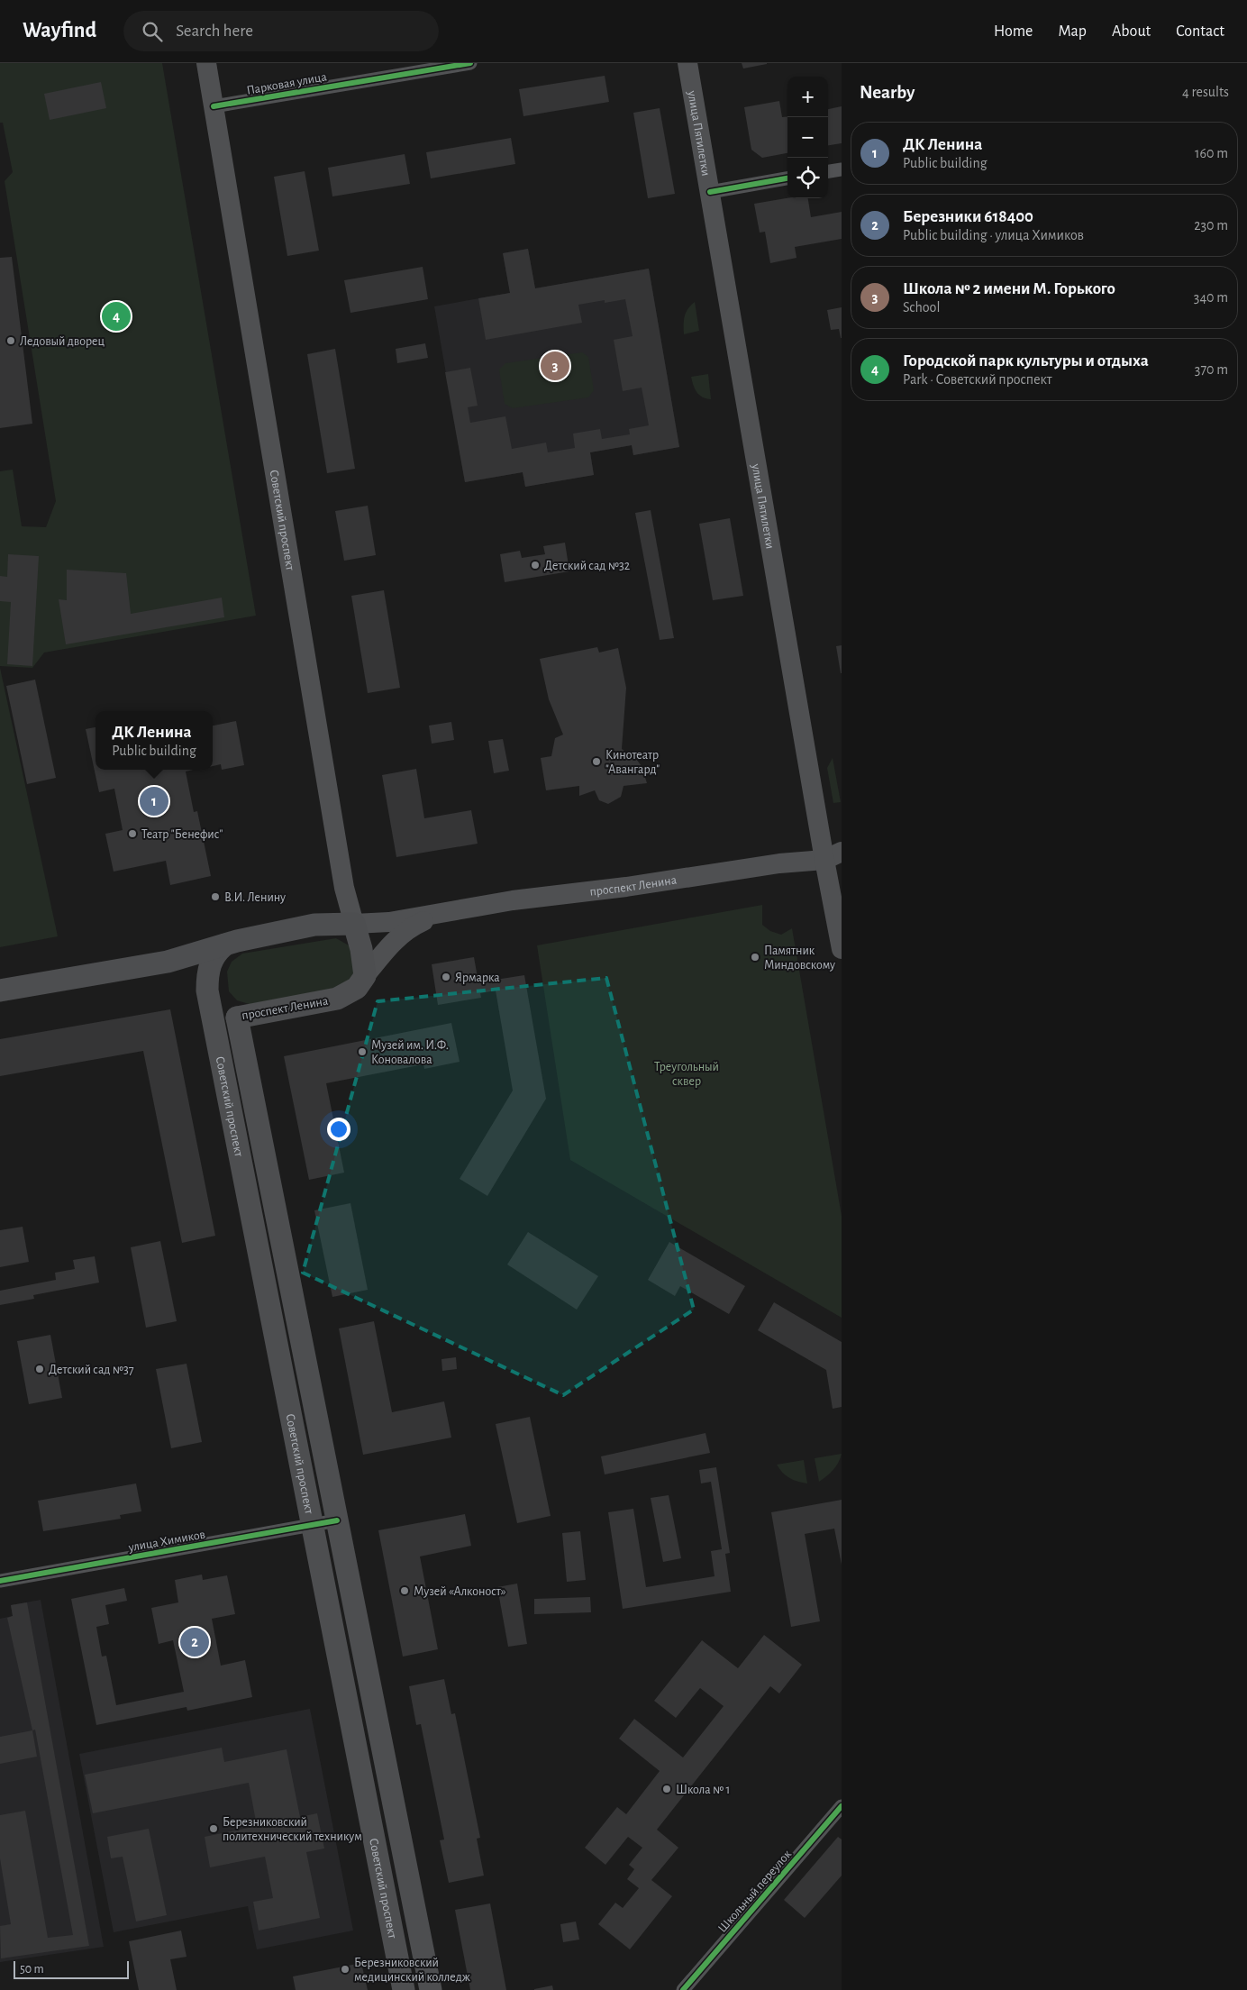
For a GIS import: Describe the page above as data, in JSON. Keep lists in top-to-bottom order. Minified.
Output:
{"streets":{"main road":["улица Пятилетки","Советский проспект","проспект Ленина"],"street":["Парковая улица","улица Химиков","Школьный переулок"]},"crossings":[["Парковая улица","Советский проспект"],["улица Пятилетки","проспект Ленина"],["Советский проспект","проспект Ленина"],["Советский проспект","улица Химиков"]],"parks":["Треугольный сквер"],"places":["Ледовый дворец","Детский сад №32","Кинотеатр \"Авангард\"","Театр \"Бенефис\"","В.И. Ленину","Памятник Миндовскому","Ярмарка","Музей им. И.Ф. Коновалова","Детский сад №37","Музей «Алконост»","Школа № 1","Березниковский политехнический техникум","Березниковский медицинский колледж"],"scale_bar":"50 m","page":{"header":"Wayfind","search":"Search here","nav":["Home","Map","About","Contact"],"heading":["Nearby","4 results"],"map_buttons":["+","−"],"list":[{"mark":"1","name":"ДК Ленина","note":"Public building","value":"160 m"},{"mark":"2","name":"Березники 618400","note":"Public building · улица Химиков","value":"230 m"},{"mark":"3","name":"Школа № 2 имени М. Горького","note":"School","value":"340 m"},{"mark":"4","name":"Городской парк культуры и отдыха","note":"Park · Советский проспект","value":"370 m"}],"pins":["4","3","1","2"],"popup":["ДК Ленина","Public building"],"scale":"50 m"}}
